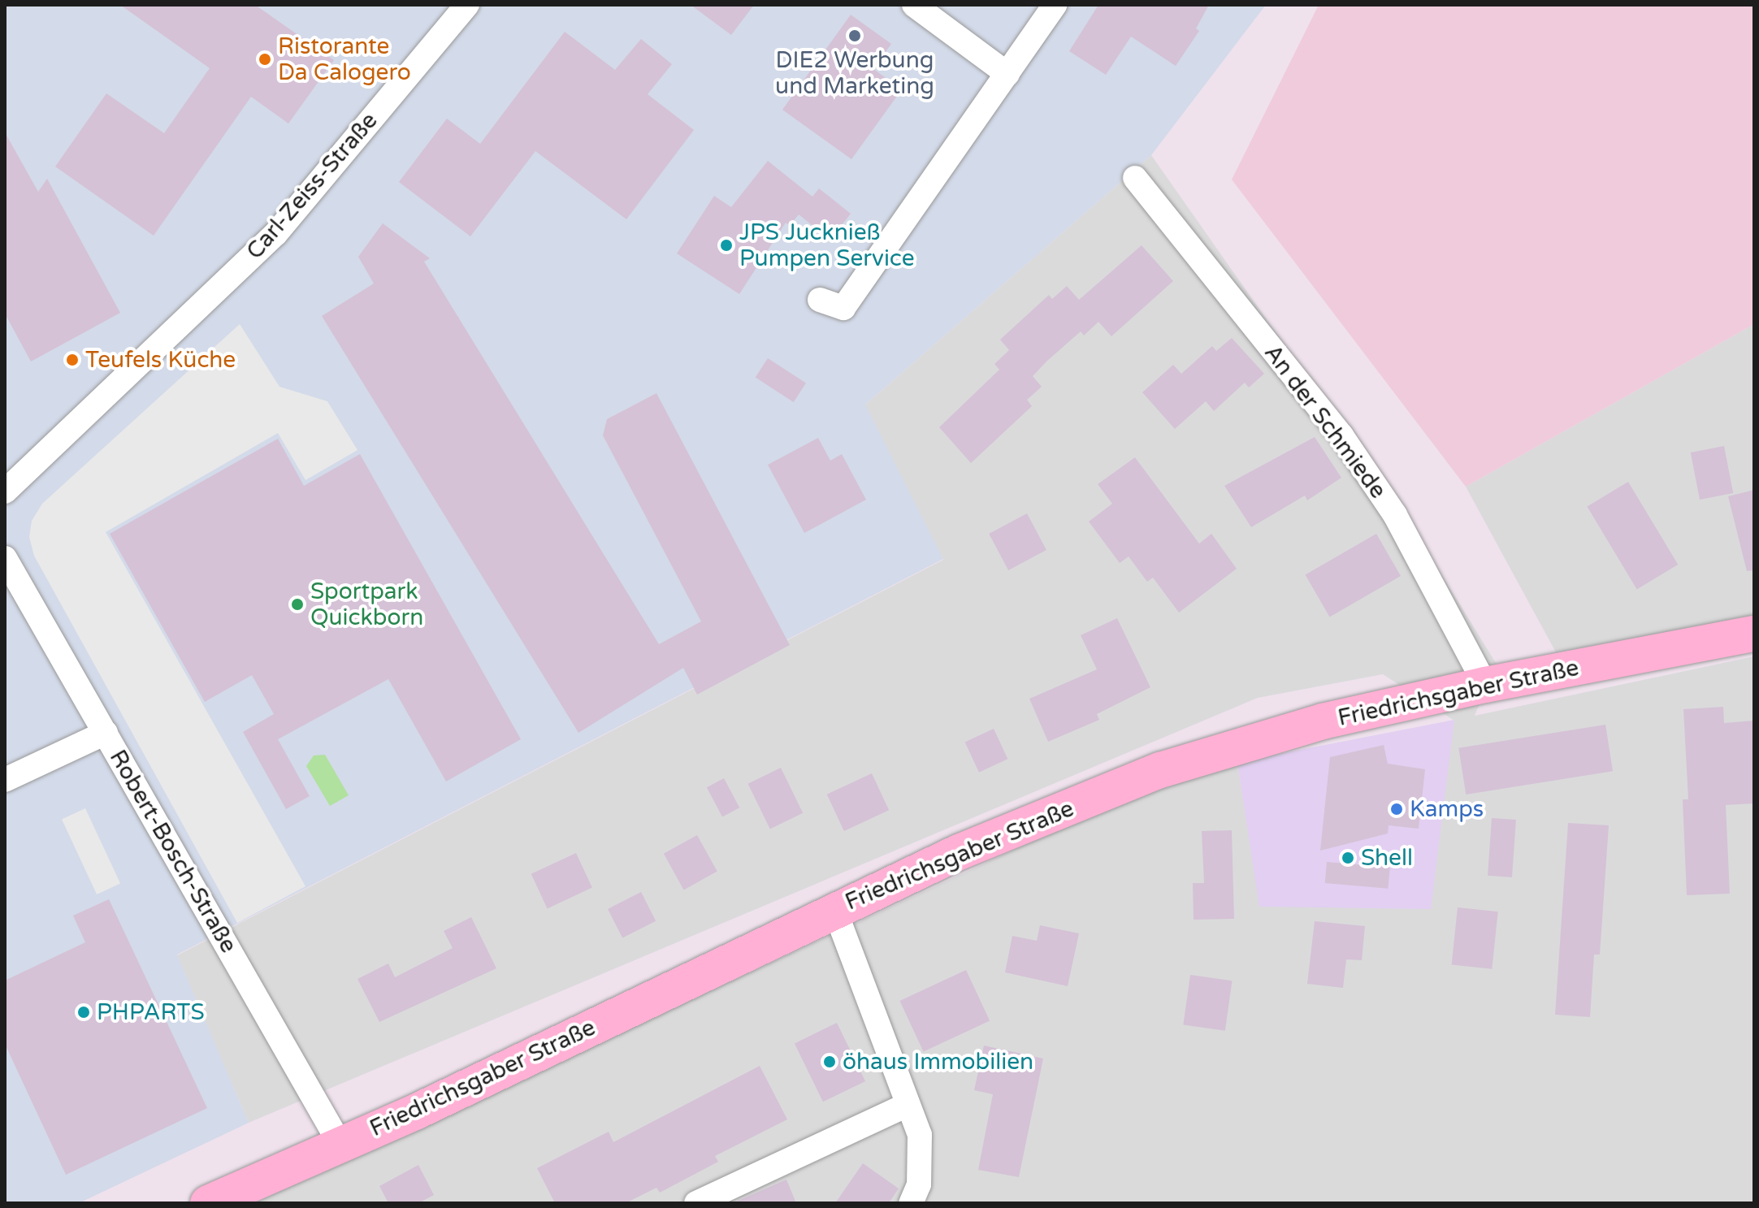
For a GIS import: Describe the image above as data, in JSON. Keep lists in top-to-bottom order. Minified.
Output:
{"streets":{"main road":["Friedrichsgaber Straße"],"street":["Carl-Zeiss-Straße","An der Schmiede","Robert-Bosch-Straße"]},"crossings":[["An der Schmiede","Friedrichsgaber Straße"],["Friedrichsgaber Straße","Robert-Bosch-Straße"]],"places":["DIE2 Werbung und Marketing","Ristorante Da Calogero","JPS Jucknieß Pumpen Service","Teufels Küche","Sportpark Quickborn","Kamps","Shell","PHPARTS","öhaus Immobilien"]}
